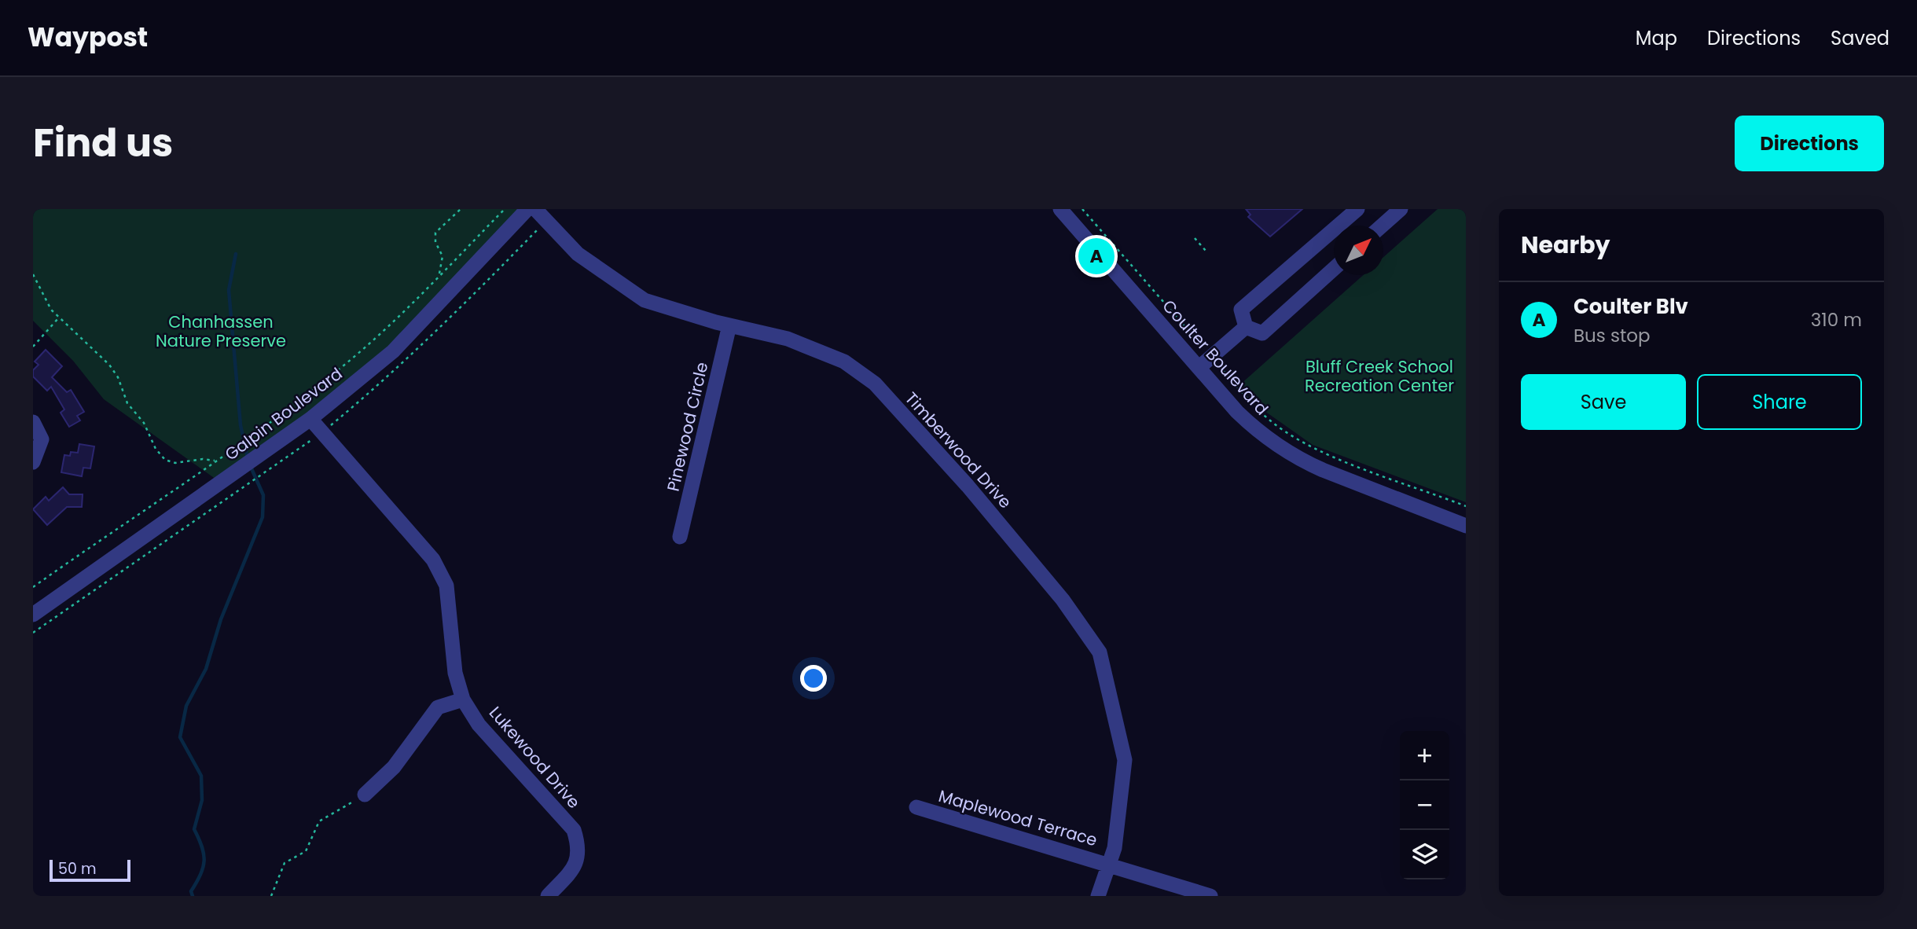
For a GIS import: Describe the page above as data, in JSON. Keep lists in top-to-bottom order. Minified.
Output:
{"streets":{"street":["Coulter Boulevard","Galpin Boulevard","Pinewood Circle","Timberwood Drive","Lukewood Drive","Maplewood Terrace"]},"crossings":[["Galpin Boulevard","Lukewood Drive"],["Pinewood Circle","Timberwood Drive"],["Timberwood Drive","Maplewood Terrace"]],"parks":["Chanhassen Nature Preserve","Bluff Creek School Recreation Center"],"scale_bar":"50 m","north":"top right","page":{"header":"Waypost","nav":["Map","Directions","Saved"],"title":"Find us","buttons":["Directions",["Save","Share"]],"heading":"Nearby","pins":"A","list":[{"mark":"A","name":"Coulter Blv","note":"Bus stop","value":"310 m"}],"map_buttons":["+","−"],"scale":"50 m"}}
